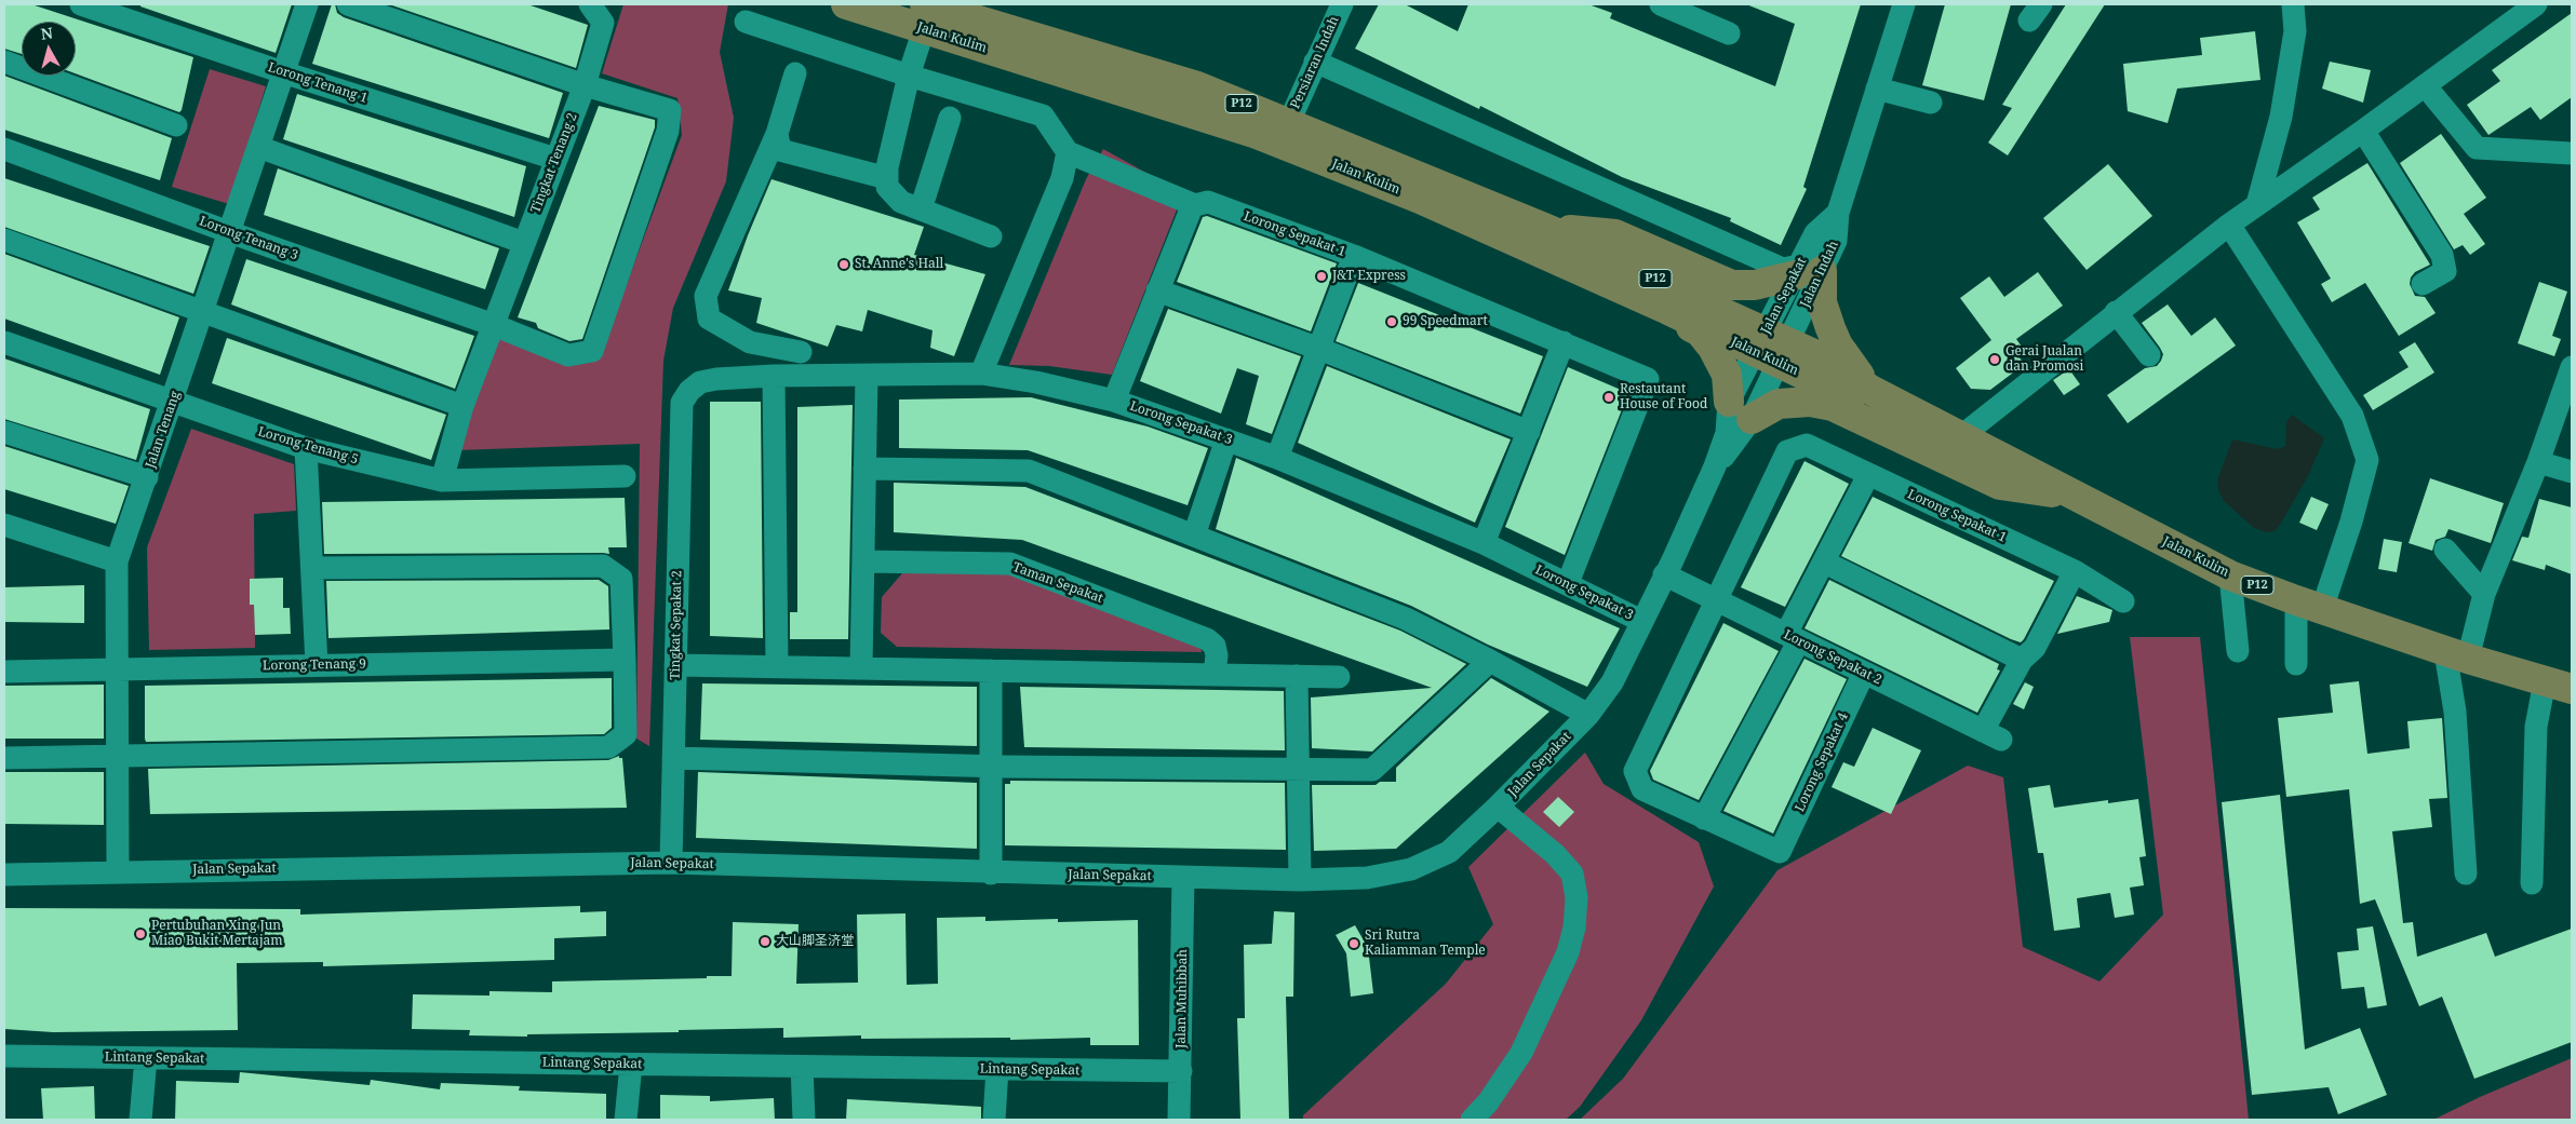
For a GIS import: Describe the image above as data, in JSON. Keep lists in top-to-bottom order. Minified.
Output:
{"streets":{"main road":["Jalan Kulim","P12"],"street":["Persiaran Indah","Lorong Tenang 1","Tingkat Tenang 2","Lorong Sepakat 1","Lorong Tenang 3","Jalan Indah","Jalan Sepakat","Lorong Sepakat 3","Jalan Tenang","Lorong Tenang 5","Taman Sepakat","Tingkat Sepakat 2","Lorong Sepakat 2","Lorong Tenang 9","Lorong Sepakat 4","Jalan Muhibbah","Lintang Sepakat"]},"crossings":[["Jalan Kulim","Persiaran Indah"],["Jalan Kulim","Jalan Indah"],["Jalan Kulim","Jalan Sepakat"],["Lorong Tenang 1","Tingkat Tenang 2"],["Lorong Tenang 1","Jalan Tenang"],["Tingkat Tenang 2","Lorong Tenang 3"],["Tingkat Tenang 2","Lorong Tenang 5"],["Lorong Sepakat 1","Lorong Sepakat 3"],["Lorong Sepakat 1","Lorong Sepakat 2"],["Lorong Tenang 3","Jalan Tenang"],["Jalan Indah","Jalan Sepakat"],["Jalan Sepakat","Lorong Sepakat 3"],["Jalan Sepakat","Jalan Tenang"],["Jalan Sepakat","Tingkat Sepakat 2"],["Jalan Sepakat","Lorong Sepakat 2"],["Jalan Sepakat","Jalan Muhibbah"],["Lorong Sepakat 3","Tingkat Sepakat 2"],["Jalan Tenang","Lorong Tenang 5"],["Jalan Tenang","Lorong Tenang 9"],["Lorong Sepakat 2","Lorong Sepakat 4"],["Jalan Muhibbah","Lintang Sepakat"]],"places":["St. Anne's Hall","J&T Express","99 Speedmart","Gerai Jualan dan Promosi","Restautant House of Food","Pertubuhan Xing Jun Miao Bukit Mertajam","大山脚圣济堂","Sri Rutra Kaliamman Temple"],"north":"top"}
